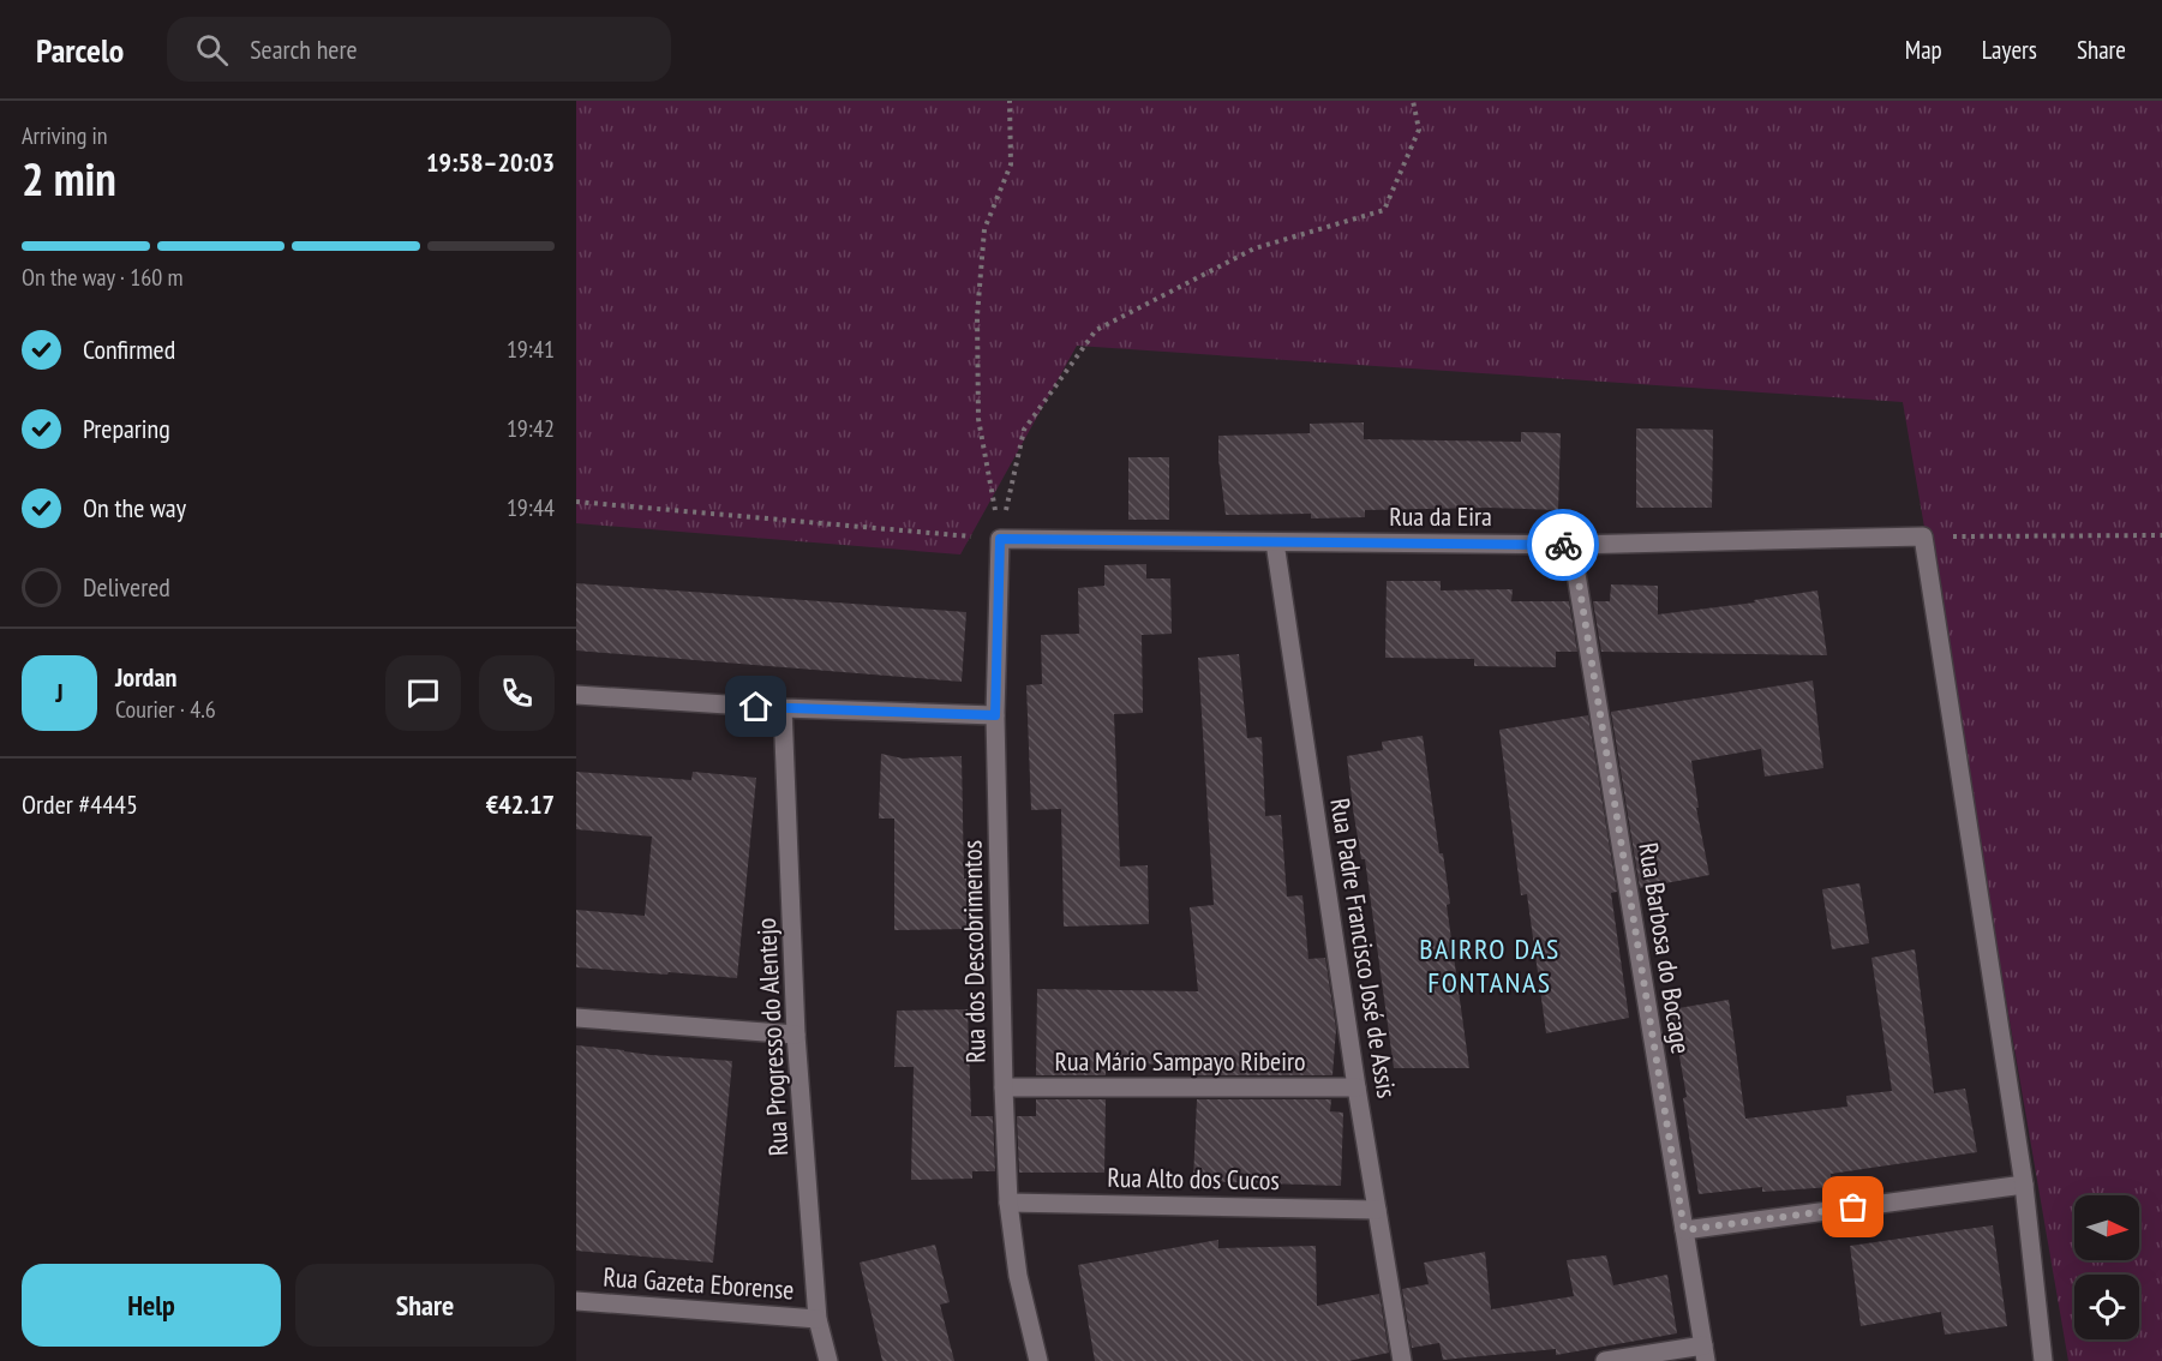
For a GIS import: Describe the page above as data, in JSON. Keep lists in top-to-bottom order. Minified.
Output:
{"streets":{"street":["Rua da Eira","Rua Padre Francisco José de Assis","Rua Barbosa do Bocage","Rua dos Descobrimentos","Rua Progresso do Alentejo","Rua Mário Sampayo Ribeiro","Rua Alto dos Cucos","Rua Gazeta Eborense"]},"crossings":[["Rua da Eira","Rua Padre Francisco José de Assis"],["Rua da Eira","Rua Barbosa do Bocage"],["Rua da Eira","Rua dos Descobrimentos"],["Rua Padre Francisco José de Assis","Rua Mário Sampayo Ribeiro"],["Rua Padre Francisco José de Assis","Rua Alto dos Cucos"],["Rua dos Descobrimentos","Rua Mário Sampayo Ribeiro"],["Rua dos Descobrimentos","Rua Alto dos Cucos"],["Rua Progresso do Alentejo","Rua Gazeta Eborense"]],"districts":["BAIRRO DAS FONTANAS"],"north":"right","page":{"header":"Parcelo","search":"Search here","nav":["Map","Layers","Share"],"heading":["2 min","Arriving in","19:58–20:03"],"panel":["Jordan","Courier · 4.6","Order #4445","€42.17"],"bar":"On the way · 160 m","list":[["Confirmed","19:41"],["Preparing","19:42"],["On the way","19:44"],"Delivered"],"round":"J","buttons":["Help","Share"]}}
